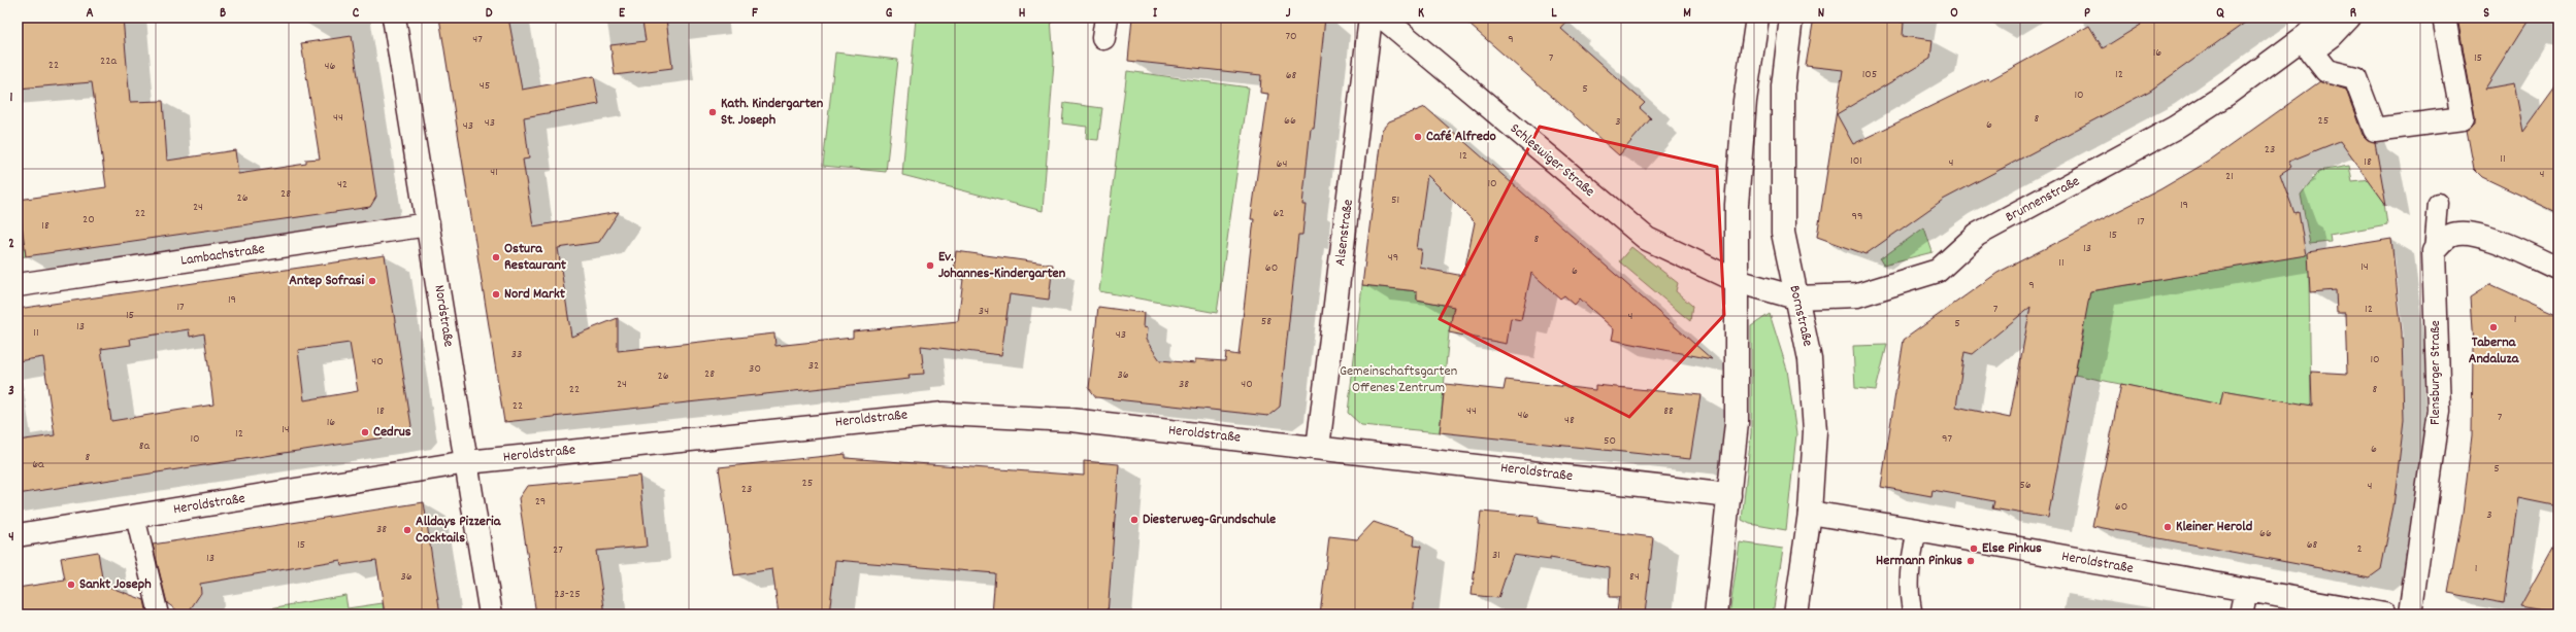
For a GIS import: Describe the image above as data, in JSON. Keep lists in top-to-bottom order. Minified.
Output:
{"streets":{"street":["Schleswiger Straße","Brunnenstraße","Alsenstraße","Lambachstraße","Nordstraße","Bornstraße","Flensburger Straße","Heroldstraße"]},"crossings":[["Schleswiger Straße","Brunnenstraße"],["Brunnenstraße","Bornstraße"],["Alsenstraße","Heroldstraße"],["Lambachstraße","Nordstraße"],["Nordstraße","Heroldstraße"],["Bornstraße","Heroldstraße"]],"parks":["Gemeinschaftsgarten Offenes Zentrum"],"places":["Kath. Kindergarten St. Joseph","Café Alfredo","Ostura Restaurant","Ev. Johannes-Kindergarten","Antep Sofrasi","Nord Markt","Taberna Andaluza","Cedrus","Diesterweg-Grundschule","Kleiner Herold","Alldays Pizzeria Cocktails","Else Pinkus","Hermann Pinkus","Sankt Joseph"],"house_numbers":["70","47","9","16","7","15","22a","22","46","105","12","68","45","5","10","44","8","66","25","3","43","6","43","23","12","11","101","18","4","64","41","4","21","10","42","28","26","51","19","24","22","62","99","20","17","18","15","8","13","49","11","14","60","6","9","19","17","7","12","34","15","4","1","58","5","13","11","43","33","10","40","32","30","28","36","26","24","38","40","22","8","22","18","44","88","46","7","48","16","14","12","10","97","50","8a","6","8","6a","5","25","56","4","23","29","60","3","38","66","15","68","2","27","31","13","1","36","84","23-25"],"grid":{"columns":["A","B","C","D","E","F","G","H","I","J","K","L","M","N","O","P","Q","R","S"],"rows":["1","2","3","4"]}}
